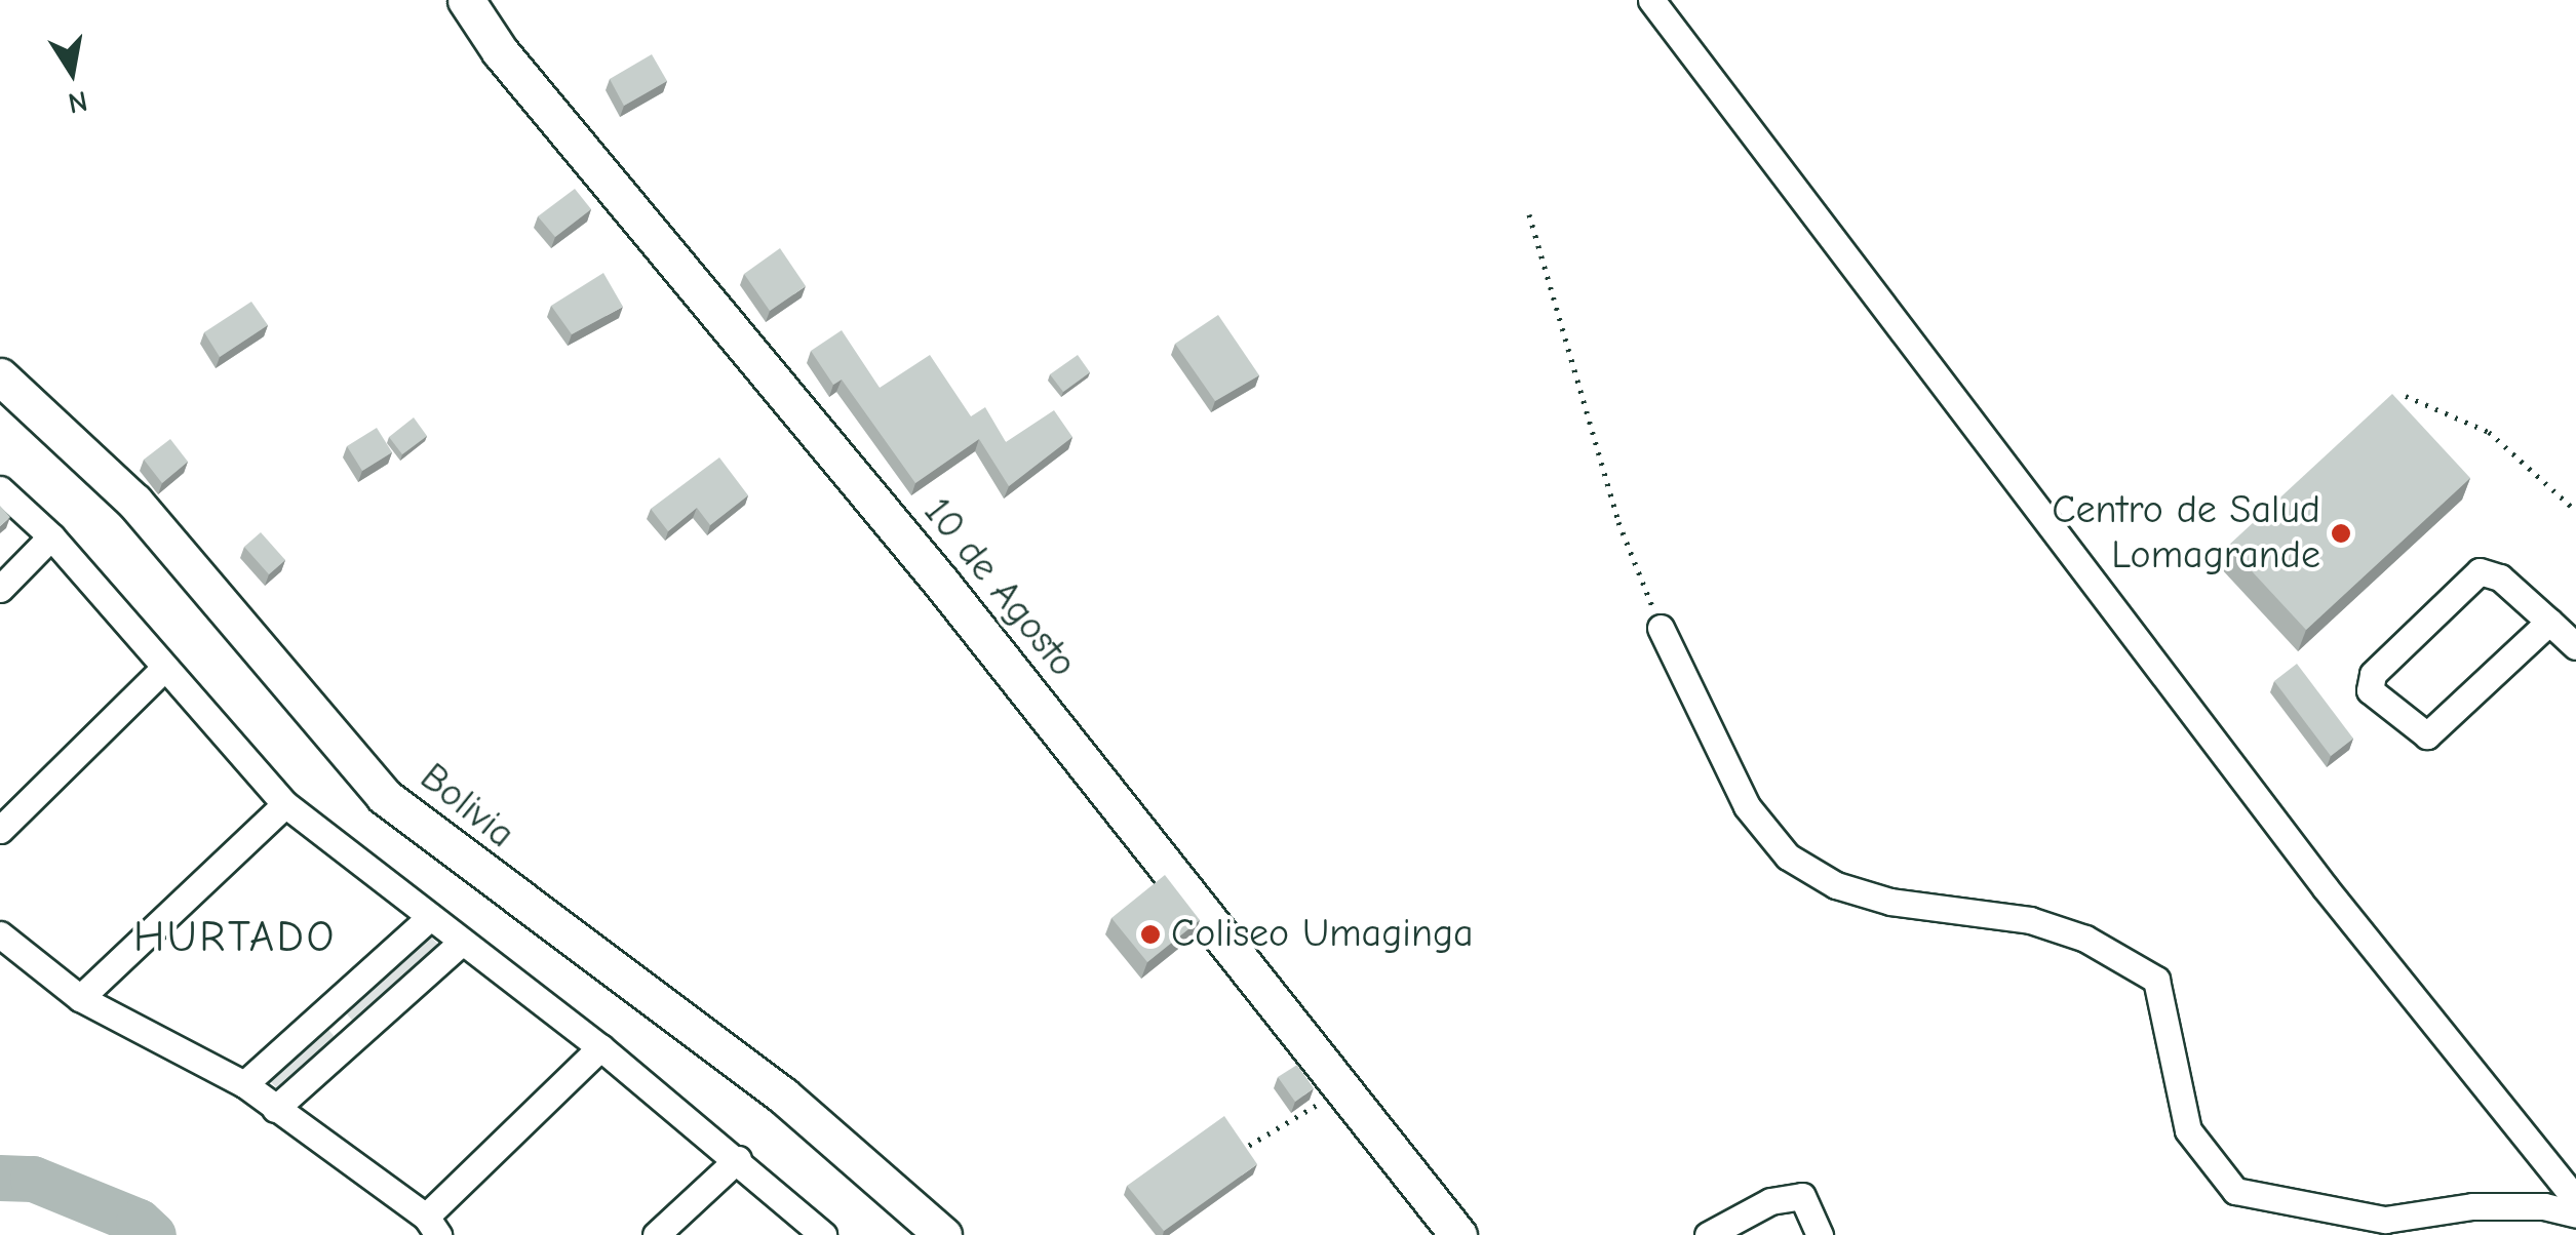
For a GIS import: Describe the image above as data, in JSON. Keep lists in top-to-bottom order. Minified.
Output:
{"streets":{"street":["10 de Agosto","Bolivia"]},"districts":["HURTADO"],"places":["Centro de Salud Lomagrande","Coliseo Umaginga"],"north":"bottom"}
